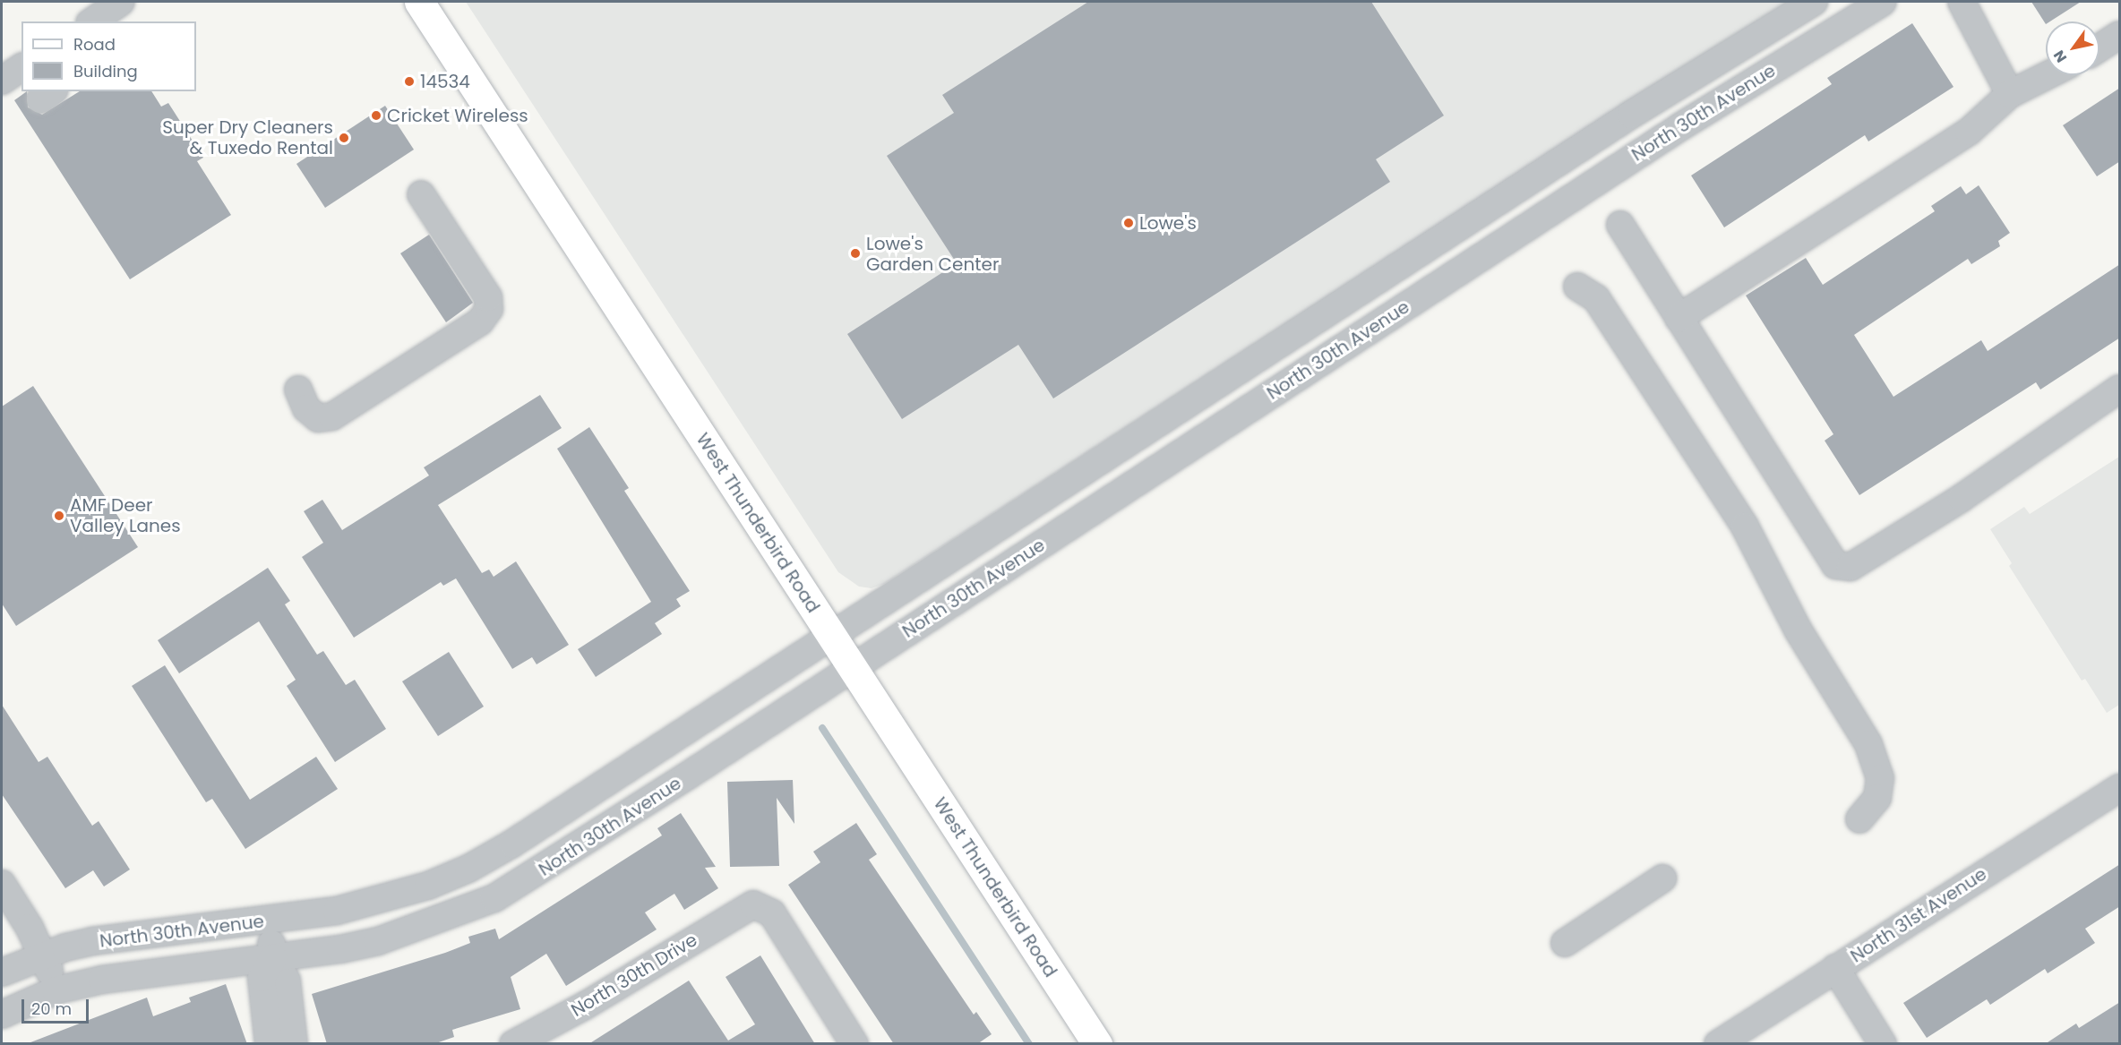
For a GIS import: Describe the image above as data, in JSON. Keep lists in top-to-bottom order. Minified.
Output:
{"streets":{"main road":["West Thunderbird Road"],"street":["North 30th Avenue","North 31st Avenue","North 30th Drive"]},"crossings":[["North 30th Avenue","West Thunderbird Road"]],"places":["14534","Cricket Wireless","Super Dry Cleaners & Tuxedo Rental","Lowe's","Lowe's Garden Center","AMF Deer Valley Lanes"],"legend":["Road","Building"],"scale_bar":"20 m","north":"bottom left"}
